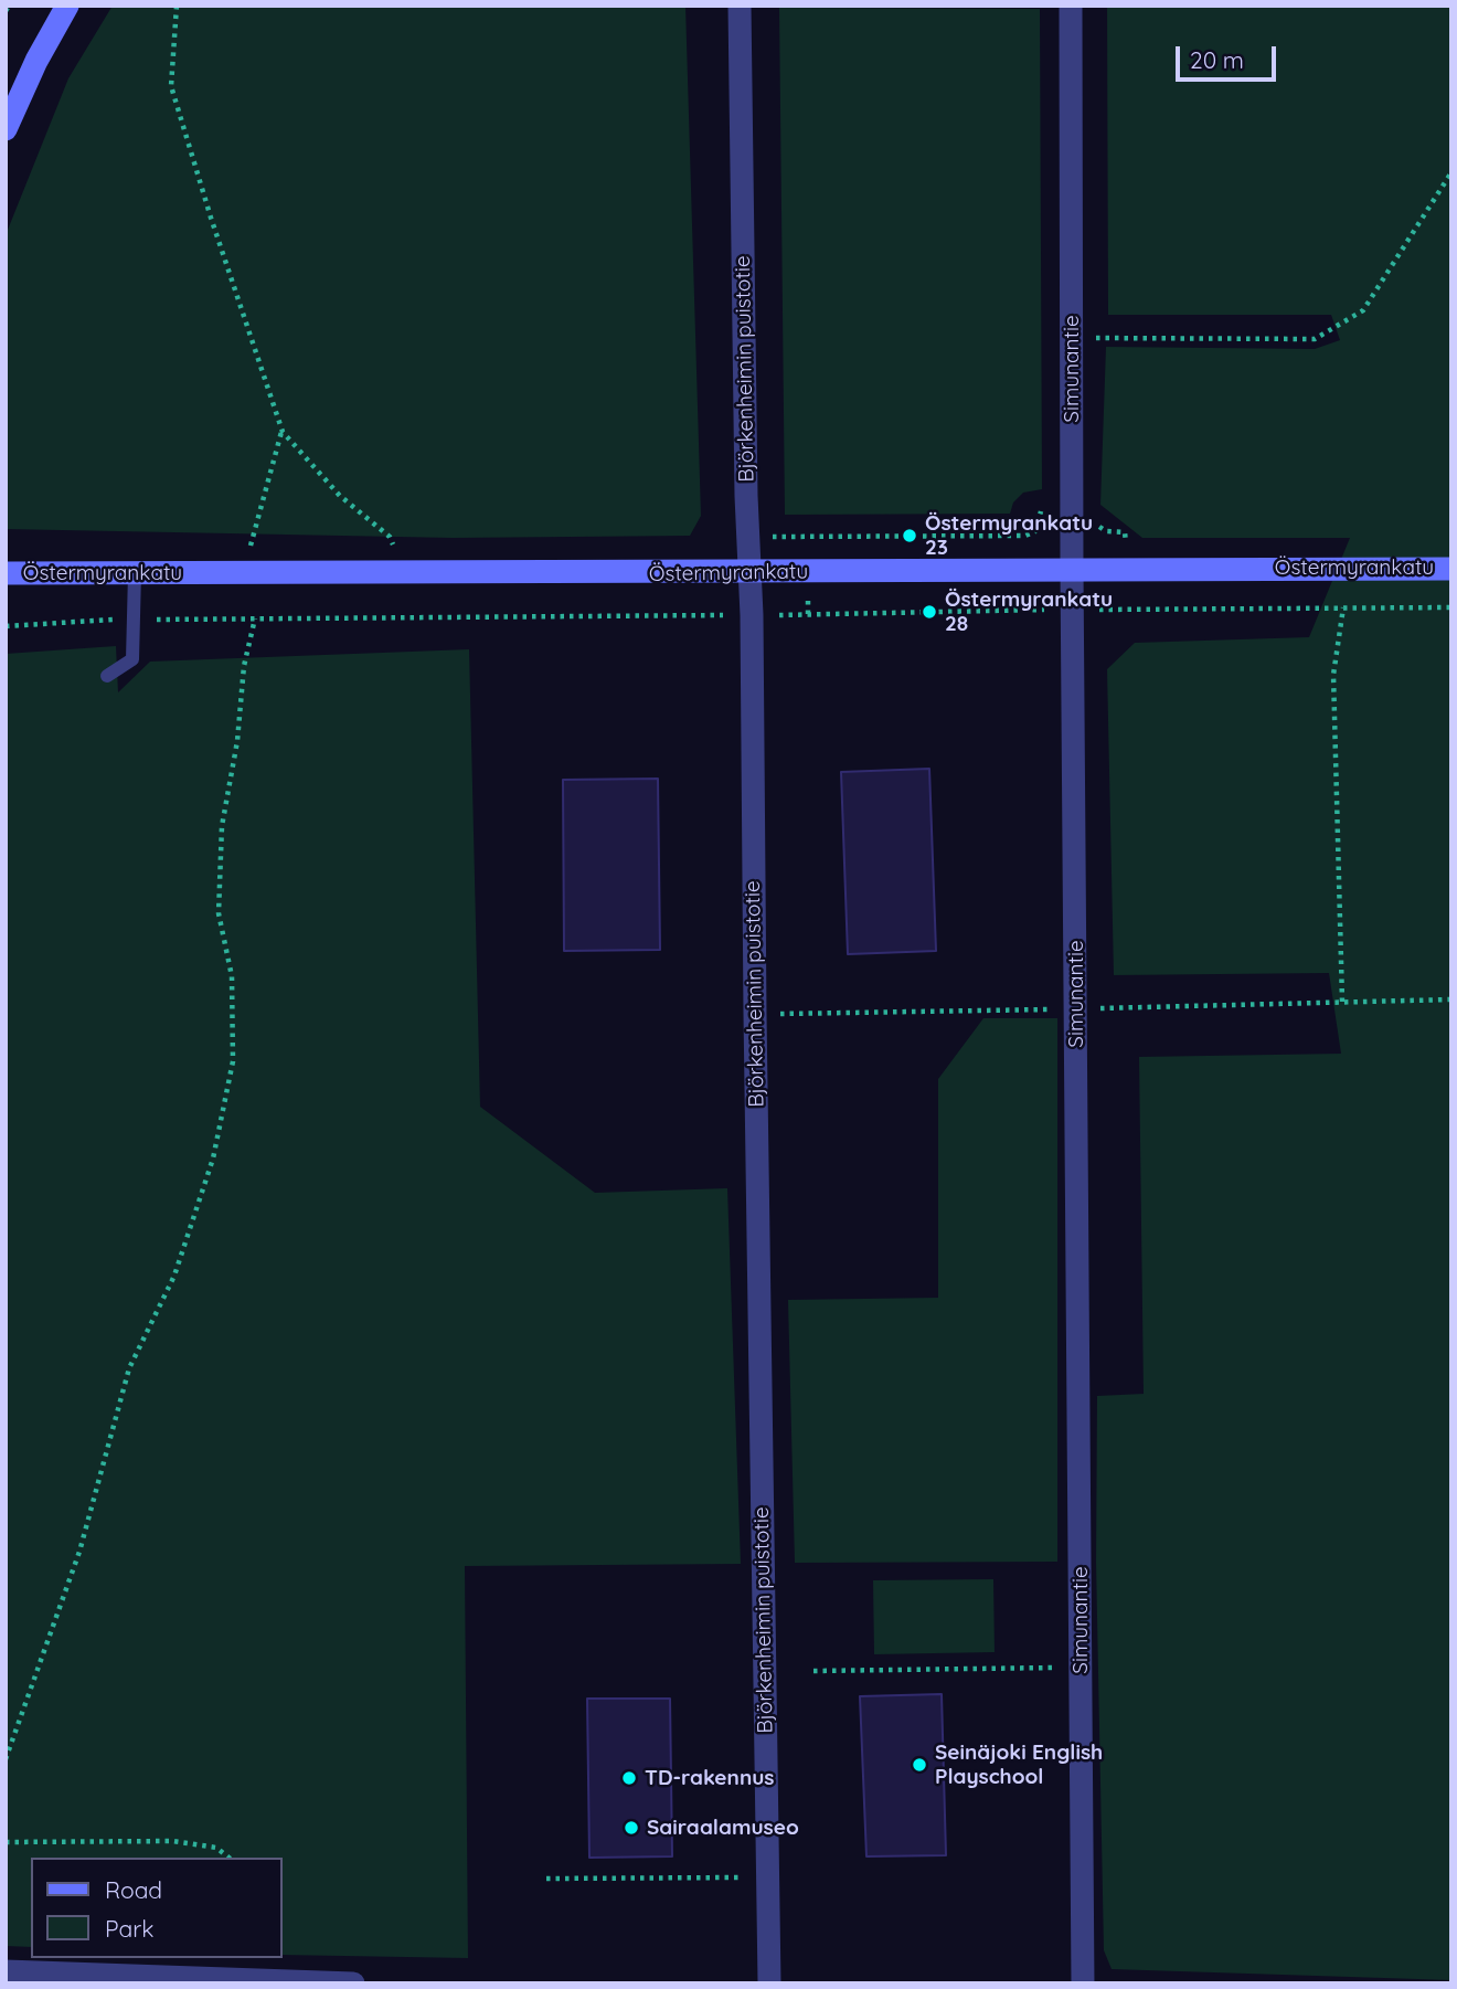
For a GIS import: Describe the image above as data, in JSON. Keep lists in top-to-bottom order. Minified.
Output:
{"streets":{"street":["Björkenheimin puistotie","Simunantie","Östermyrankatu"]},"crossings":[["Björkenheimin puistotie","Östermyrankatu"],["Simunantie","Östermyrankatu"]],"places":["Östermyrankatu 23","Östermyrankatu 28","Seinäjoki English Playschool","TD-rakennus","Sairaalamuseo"],"legend":["Road","Park"],"scale_bar":"20 m"}
